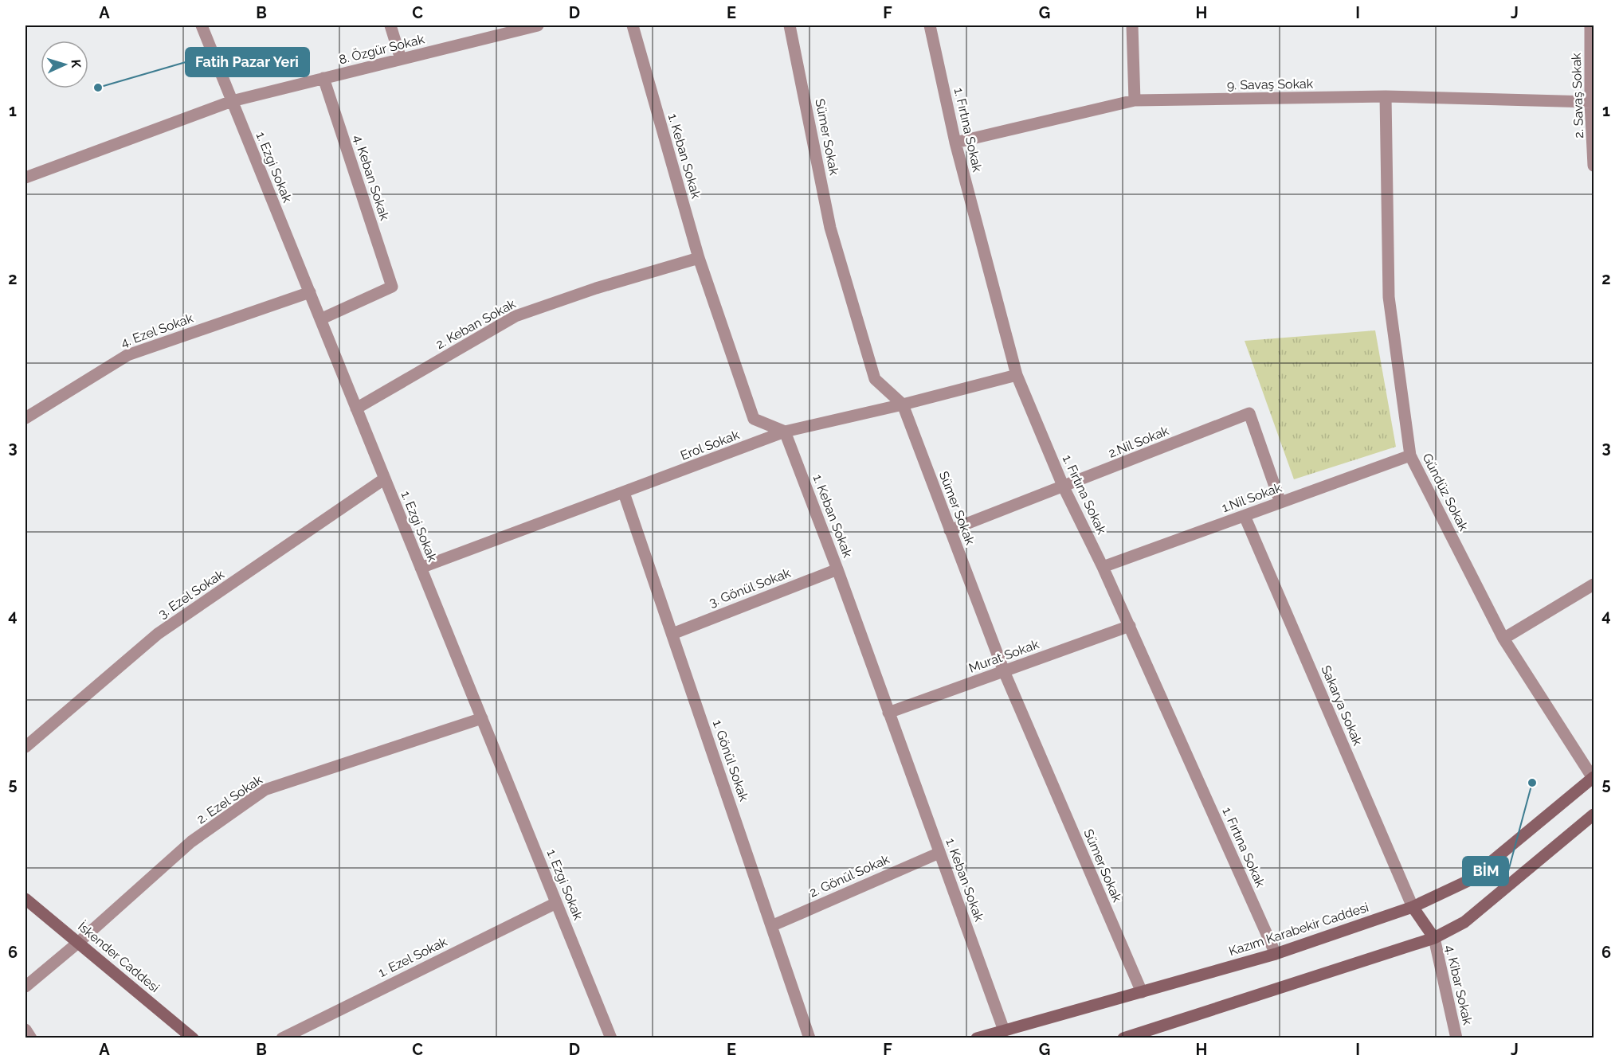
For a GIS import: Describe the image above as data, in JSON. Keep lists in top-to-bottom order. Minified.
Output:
{"streets":{"street":["8. Özgür Sokak","9. Savaş Sokak","2. Savaş Sokak","1. Fırtına Sokak","Sümer Sokak","1. Keban Sokak","1. Ezgi Sokak","4. Keban Sokak","2. Keban Sokak","4. Ezel Sokak","2.Nil Sokak","Erol Sokak","Gündüz Sokak","1.Nil Sokak","3. Gönül Sokak","3. Ezel Sokak","Murat Sokak","Sakarya Sokak","1. Gönül Sokak","2. Ezel Sokak","2. Gönül Sokak","Kazım Karabekir Caddesi","İskender Caddesi","1. Ezel Sokak","4. Kibar Sokak"]},"crossings":[["8. Özgür Sokak","1. Ezgi Sokak"],["8. Özgür Sokak","4. Keban Sokak"],["9. Savaş Sokak","2. Savaş Sokak"],["9. Savaş Sokak","1. Fırtına Sokak"],["9. Savaş Sokak","Gündüz Sokak"],["1. Fırtına Sokak","2.Nil Sokak"],["1. Fırtına Sokak","Erol Sokak"],["1. Fırtına Sokak","1.Nil Sokak"],["1. Fırtına Sokak","Murat Sokak"],["1. Fırtına Sokak","Kazım Karabekir Caddesi"],["Sümer Sokak","2.Nil Sokak"],["Sümer Sokak","Erol Sokak"],["Sümer Sokak","Murat Sokak"],["Sümer Sokak","Kazım Karabekir Caddesi"],["1. Keban Sokak","2. Keban Sokak"],["1. Keban Sokak","Erol Sokak"],["1. Keban Sokak","3. Gönül Sokak"],["1. Keban Sokak","Murat Sokak"],["1. Keban Sokak","2. Gönül Sokak"],["1. Keban Sokak","Kazım Karabekir Caddesi"],["1. Ezgi Sokak","4. Keban Sokak"],["1. Ezgi Sokak","2. Keban Sokak"],["1. Ezgi Sokak","4. Ezel Sokak"],["1. Ezgi Sokak","Erol Sokak"],["1. Ezgi Sokak","3. Ezel Sokak"],["1. Ezgi Sokak","2. Ezel Sokak"],["1. Ezgi Sokak","1. Ezel Sokak"],["2.Nil Sokak","1.Nil Sokak"],["Erol Sokak","1. Gönül Sokak"],["Gündüz Sokak","1.Nil Sokak"],["Gündüz Sokak","Kazım Karabekir Caddesi"],["1.Nil Sokak","Sakarya Sokak"],["3. Gönül Sokak","1. Gönül Sokak"],["Sakarya Sokak","Kazım Karabekir Caddesi"],["1. Gönül Sokak","2. Gönül Sokak"],["2. Ezel Sokak","İskender Caddesi"]],"places":["Fatih Pazar Yeri","BİM"],"north":"right","grid":{"columns":["A","B","C","D","E","F","G","H","I","J"],"rows":["1","2","3","4","5","6"]}}
